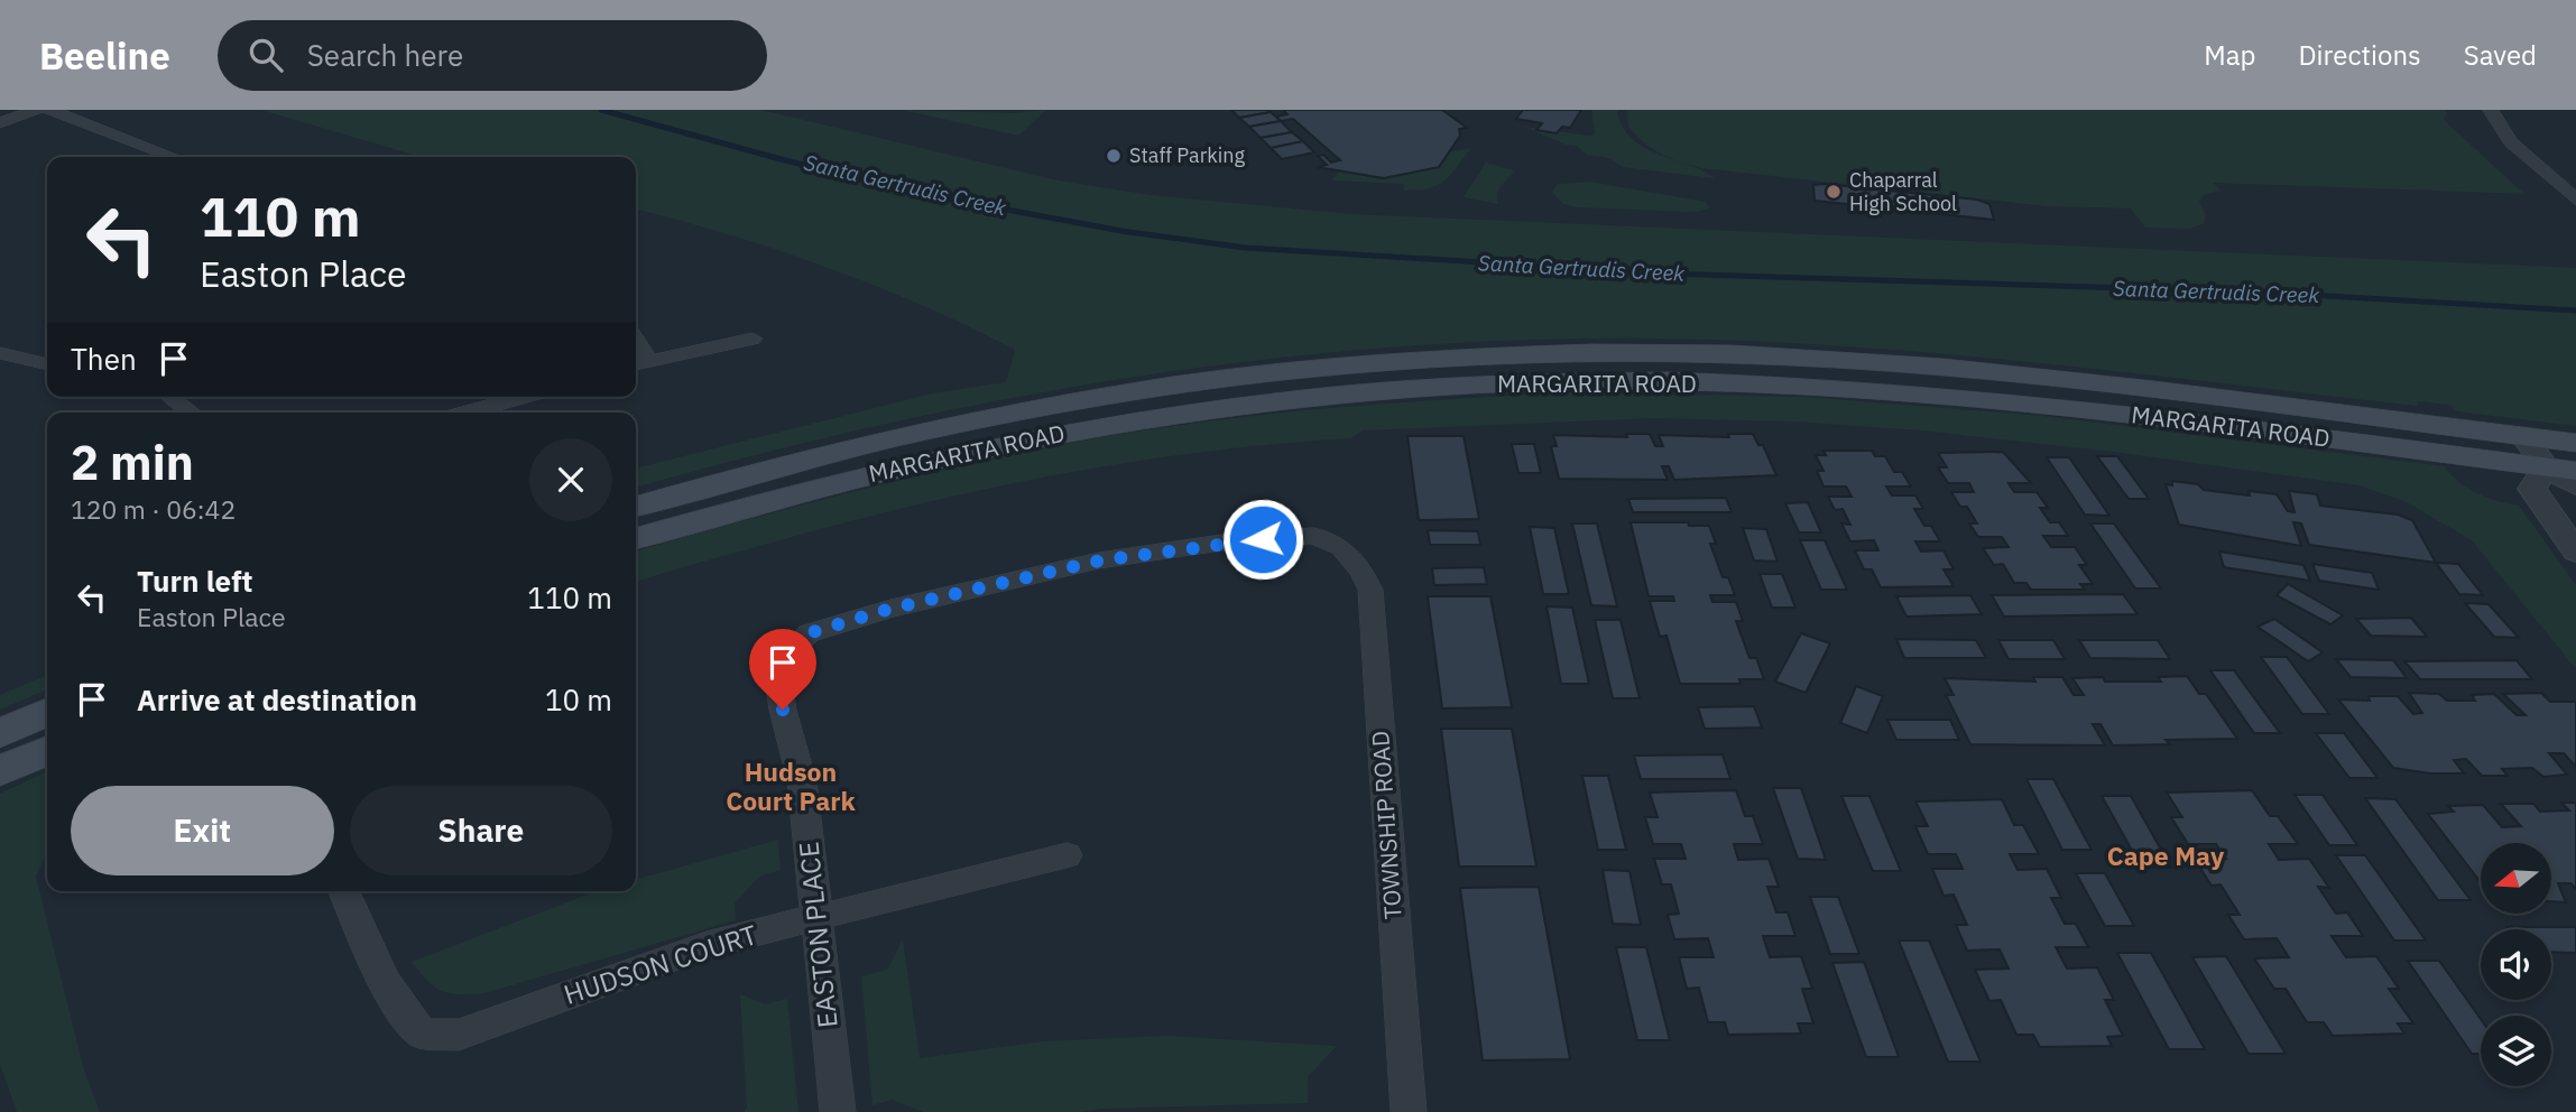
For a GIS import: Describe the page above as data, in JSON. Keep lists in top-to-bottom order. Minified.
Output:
{"streets":{"main road":["MARGARITA ROAD"],"street":["TOWNSHIP ROAD","EASTON PLACE","HUDSON COURT"]},"crossings":[["TOWNSHIP ROAD","EASTON PLACE"],["EASTON PLACE","HUDSON COURT"]],"districts":["Hudson Court Park","Cape May"],"water":["Santa Gertrudis Creek"],"places":["Staff Parking","Chaparral High School"],"north":"left","page":{"header":"Beeline","search":"Search here","nav":["Map","Directions","Saved"],"turn":["110 m","Easton Place"],"then":"Then","heading":["2 min","120 m · 06:42"],"list":[{"name":"Turn left","note":"Easton Place","value":"110 m"},{"name":"Arrive at destination","value":"10 m"}],"buttons":["Exit","Share"]}}
